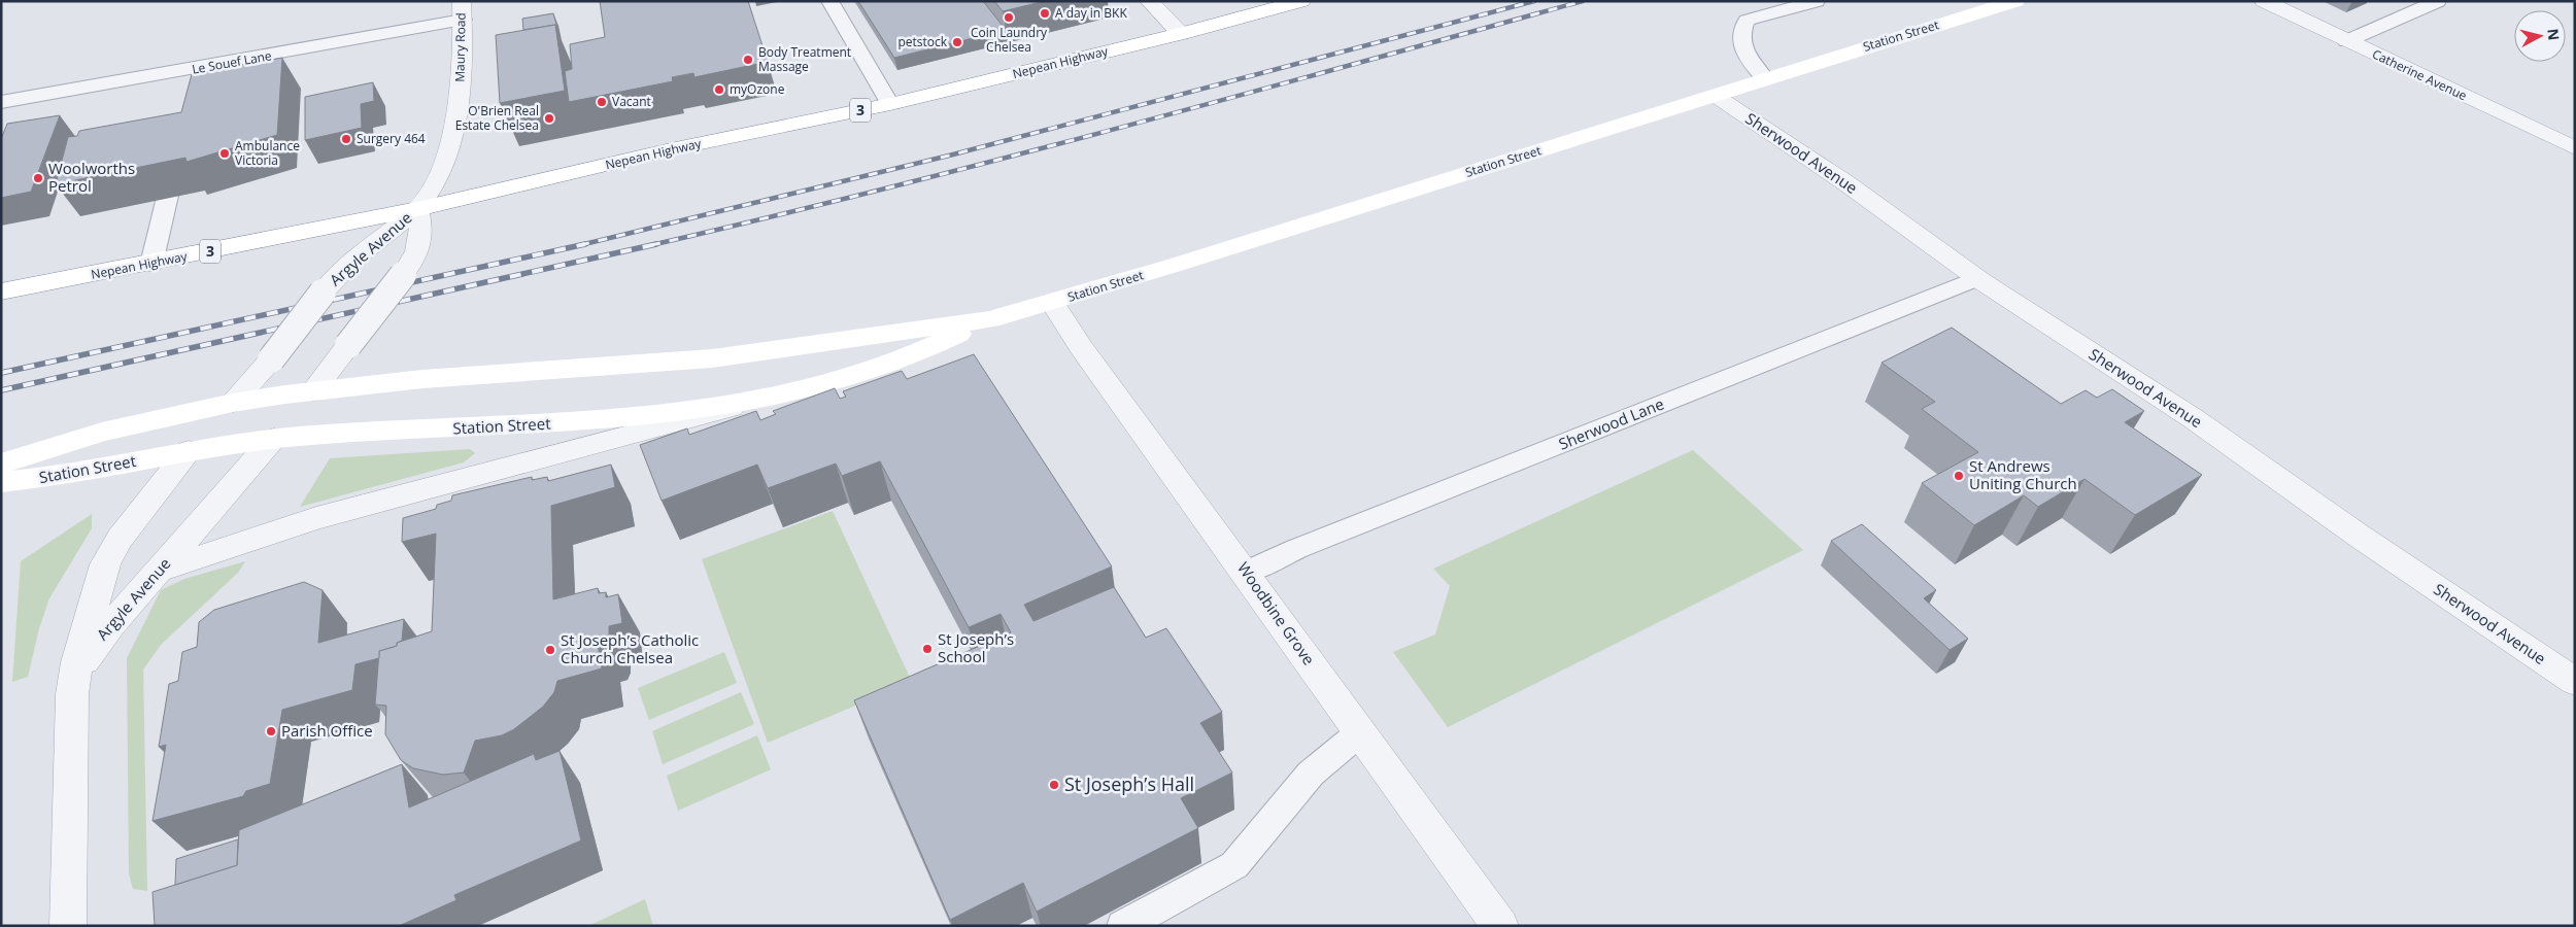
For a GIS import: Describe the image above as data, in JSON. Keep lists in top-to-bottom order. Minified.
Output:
{"streets":{"main road":["Station Street","Nepean Highway","3","Argyle Avenue"],"street":["Maury Road","Catherine Avenue","Sherwood Avenue","Woodbine Grove"],"lane":["Le Souef Lane","Sherwood Lane"]},"crossings":[["Station Street","Sherwood Avenue"],["Station Street","Argyle Avenue"],["Station Street","Woodbine Grove"],["Maury Road","Le Souef Lane"],["Maury Road","Nepean Highway"],["Maury Road","Argyle Avenue"],["Nepean Highway","Argyle Avenue"],["Sherwood Avenue","Sherwood Lane"],["Sherwood Lane","Woodbine Grove"]],"places":["A day in BKK","Coin Laundry Chelsea","petstock","Body Treatment Massage","myOzone","Vacant","O'Brien Real Estate Chelsea","Surgery 464","Ambulance Victoria","Woolworths Petrol","St Andrews Uniting Church","St Joseph’s School","St Joseph’s Catholic Church Chelsea","Parish Office","St Joseph’s Hall"],"north":"right"}
